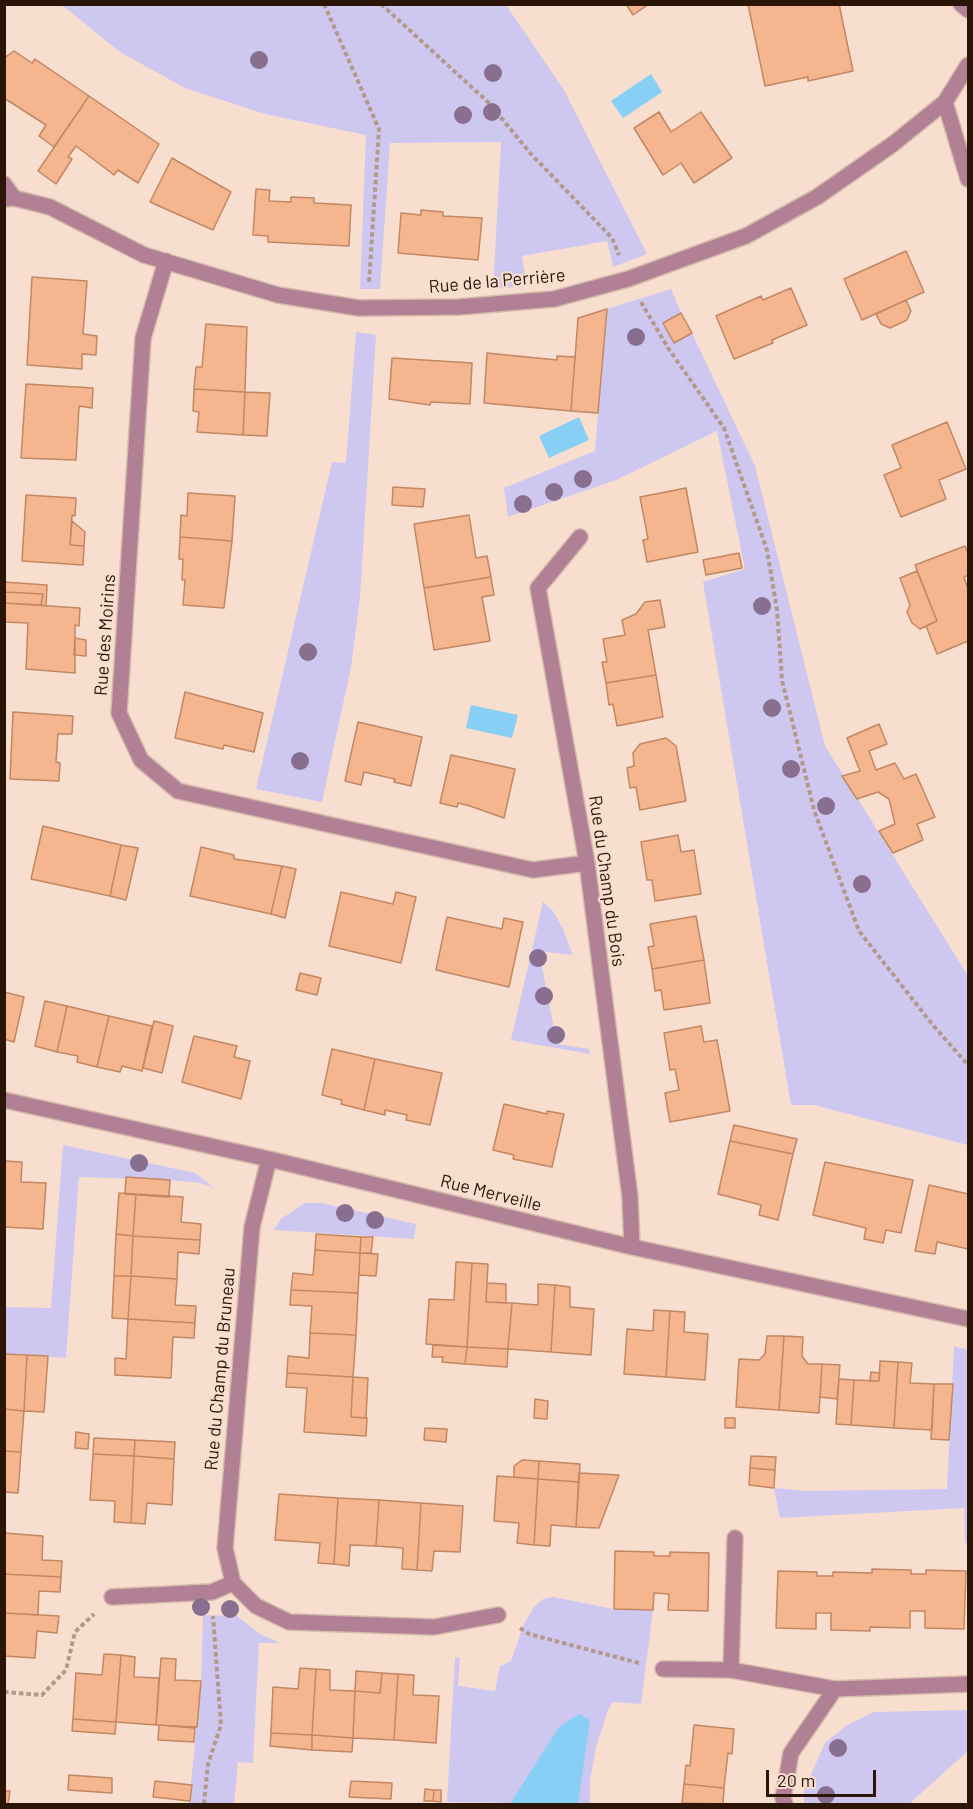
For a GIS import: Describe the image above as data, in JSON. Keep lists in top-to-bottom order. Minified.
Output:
{"streets":{"street":["Rue de la Perrière","Rue des Moirins","Rue du Champ du Bois","Rue Merveille","Rue du Champ du Bruneau"]},"crossings":[["Rue de la Perrière","Rue des Moirins"],["Rue des Moirins","Rue du Champ du Bois"],["Rue du Champ du Bois","Rue Merveille"],["Rue Merveille","Rue du Champ du Bruneau"]],"scale_bar":"20 m"}
